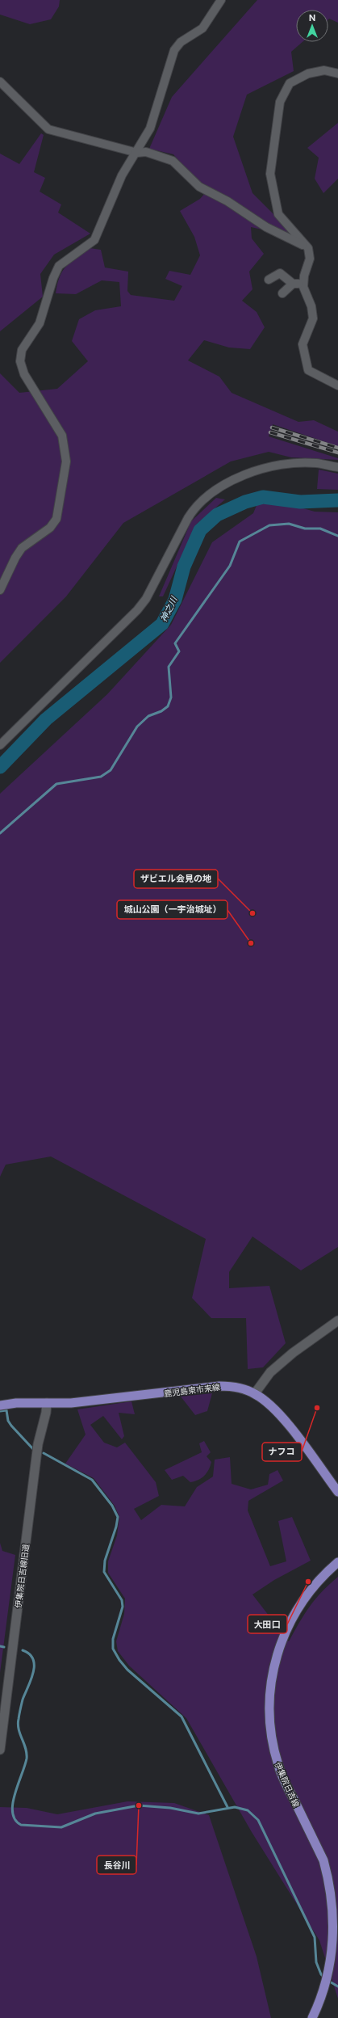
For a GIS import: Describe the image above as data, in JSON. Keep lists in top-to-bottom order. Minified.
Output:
{"streets":{"main road":["鹿児島東市来線","伊集院日吉線"],"street":["伊集院日吉線旧道"]},"crossings":[["鹿児島東市来線","伊集院日吉線旧道"]],"water":["神之川"],"places":["ザビエル会見の地","城山公園（一宇治城址）","ナフコ","大田口","長谷川"],"north":"top"}
